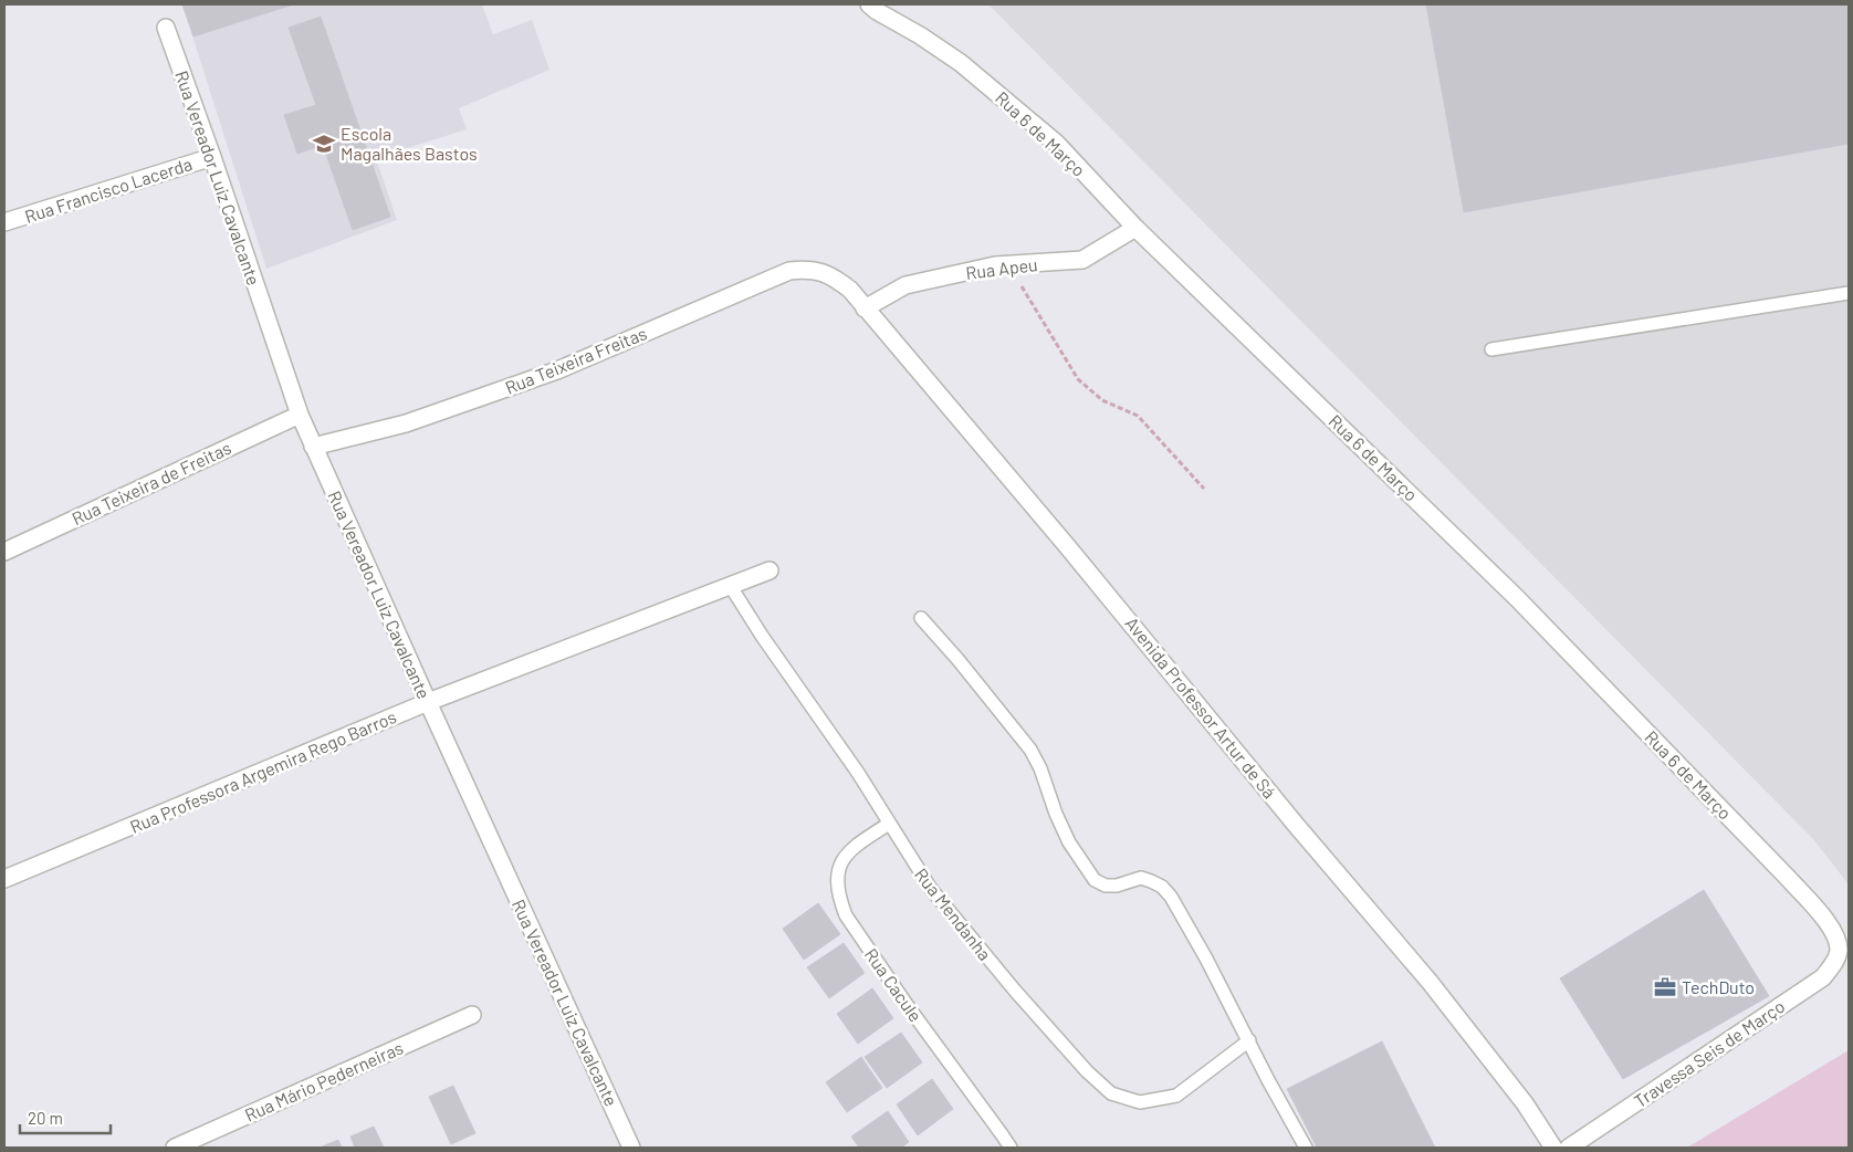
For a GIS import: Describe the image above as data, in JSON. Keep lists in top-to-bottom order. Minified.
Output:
{"streets":{"street":["Rua 6 de Março","Rua Vereador Luiz Cavalcante","Rua Francisco Lacerda","Rua Apeu","Rua Teixeira Freitas","Rua Teixeira de Freitas","Avenida Professor Artur de Sá","Rua Professora Argemira Rego Barros","Travessa Seis de Março","Rua Mário Pederneiras"],"lane":["Rua Mendanha","Rua Cacule"]},"crossings":[["Rua 6 de Março","Rua Apeu"],["Rua 6 de Março","Travessa Seis de Março"],["Rua Vereador Luiz Cavalcante","Rua Francisco Lacerda"],["Rua Vereador Luiz Cavalcante","Rua Teixeira Freitas"],["Rua Vereador Luiz Cavalcante","Rua Teixeira de Freitas"],["Rua Vereador Luiz Cavalcante","Rua Professora Argemira Rego Barros"],["Rua Apeu","Avenida Professor Artur de Sá"],["Rua Teixeira Freitas","Avenida Professor Artur de Sá"],["Rua Professora Argemira Rego Barros","Rua Mendanha"],["Rua Mendanha","Rua Cacule"]],"places":{"school or university":["Escola Magalhães Bastos"],"office":["TechDuto"]},"scale_bar":"20 m"}
